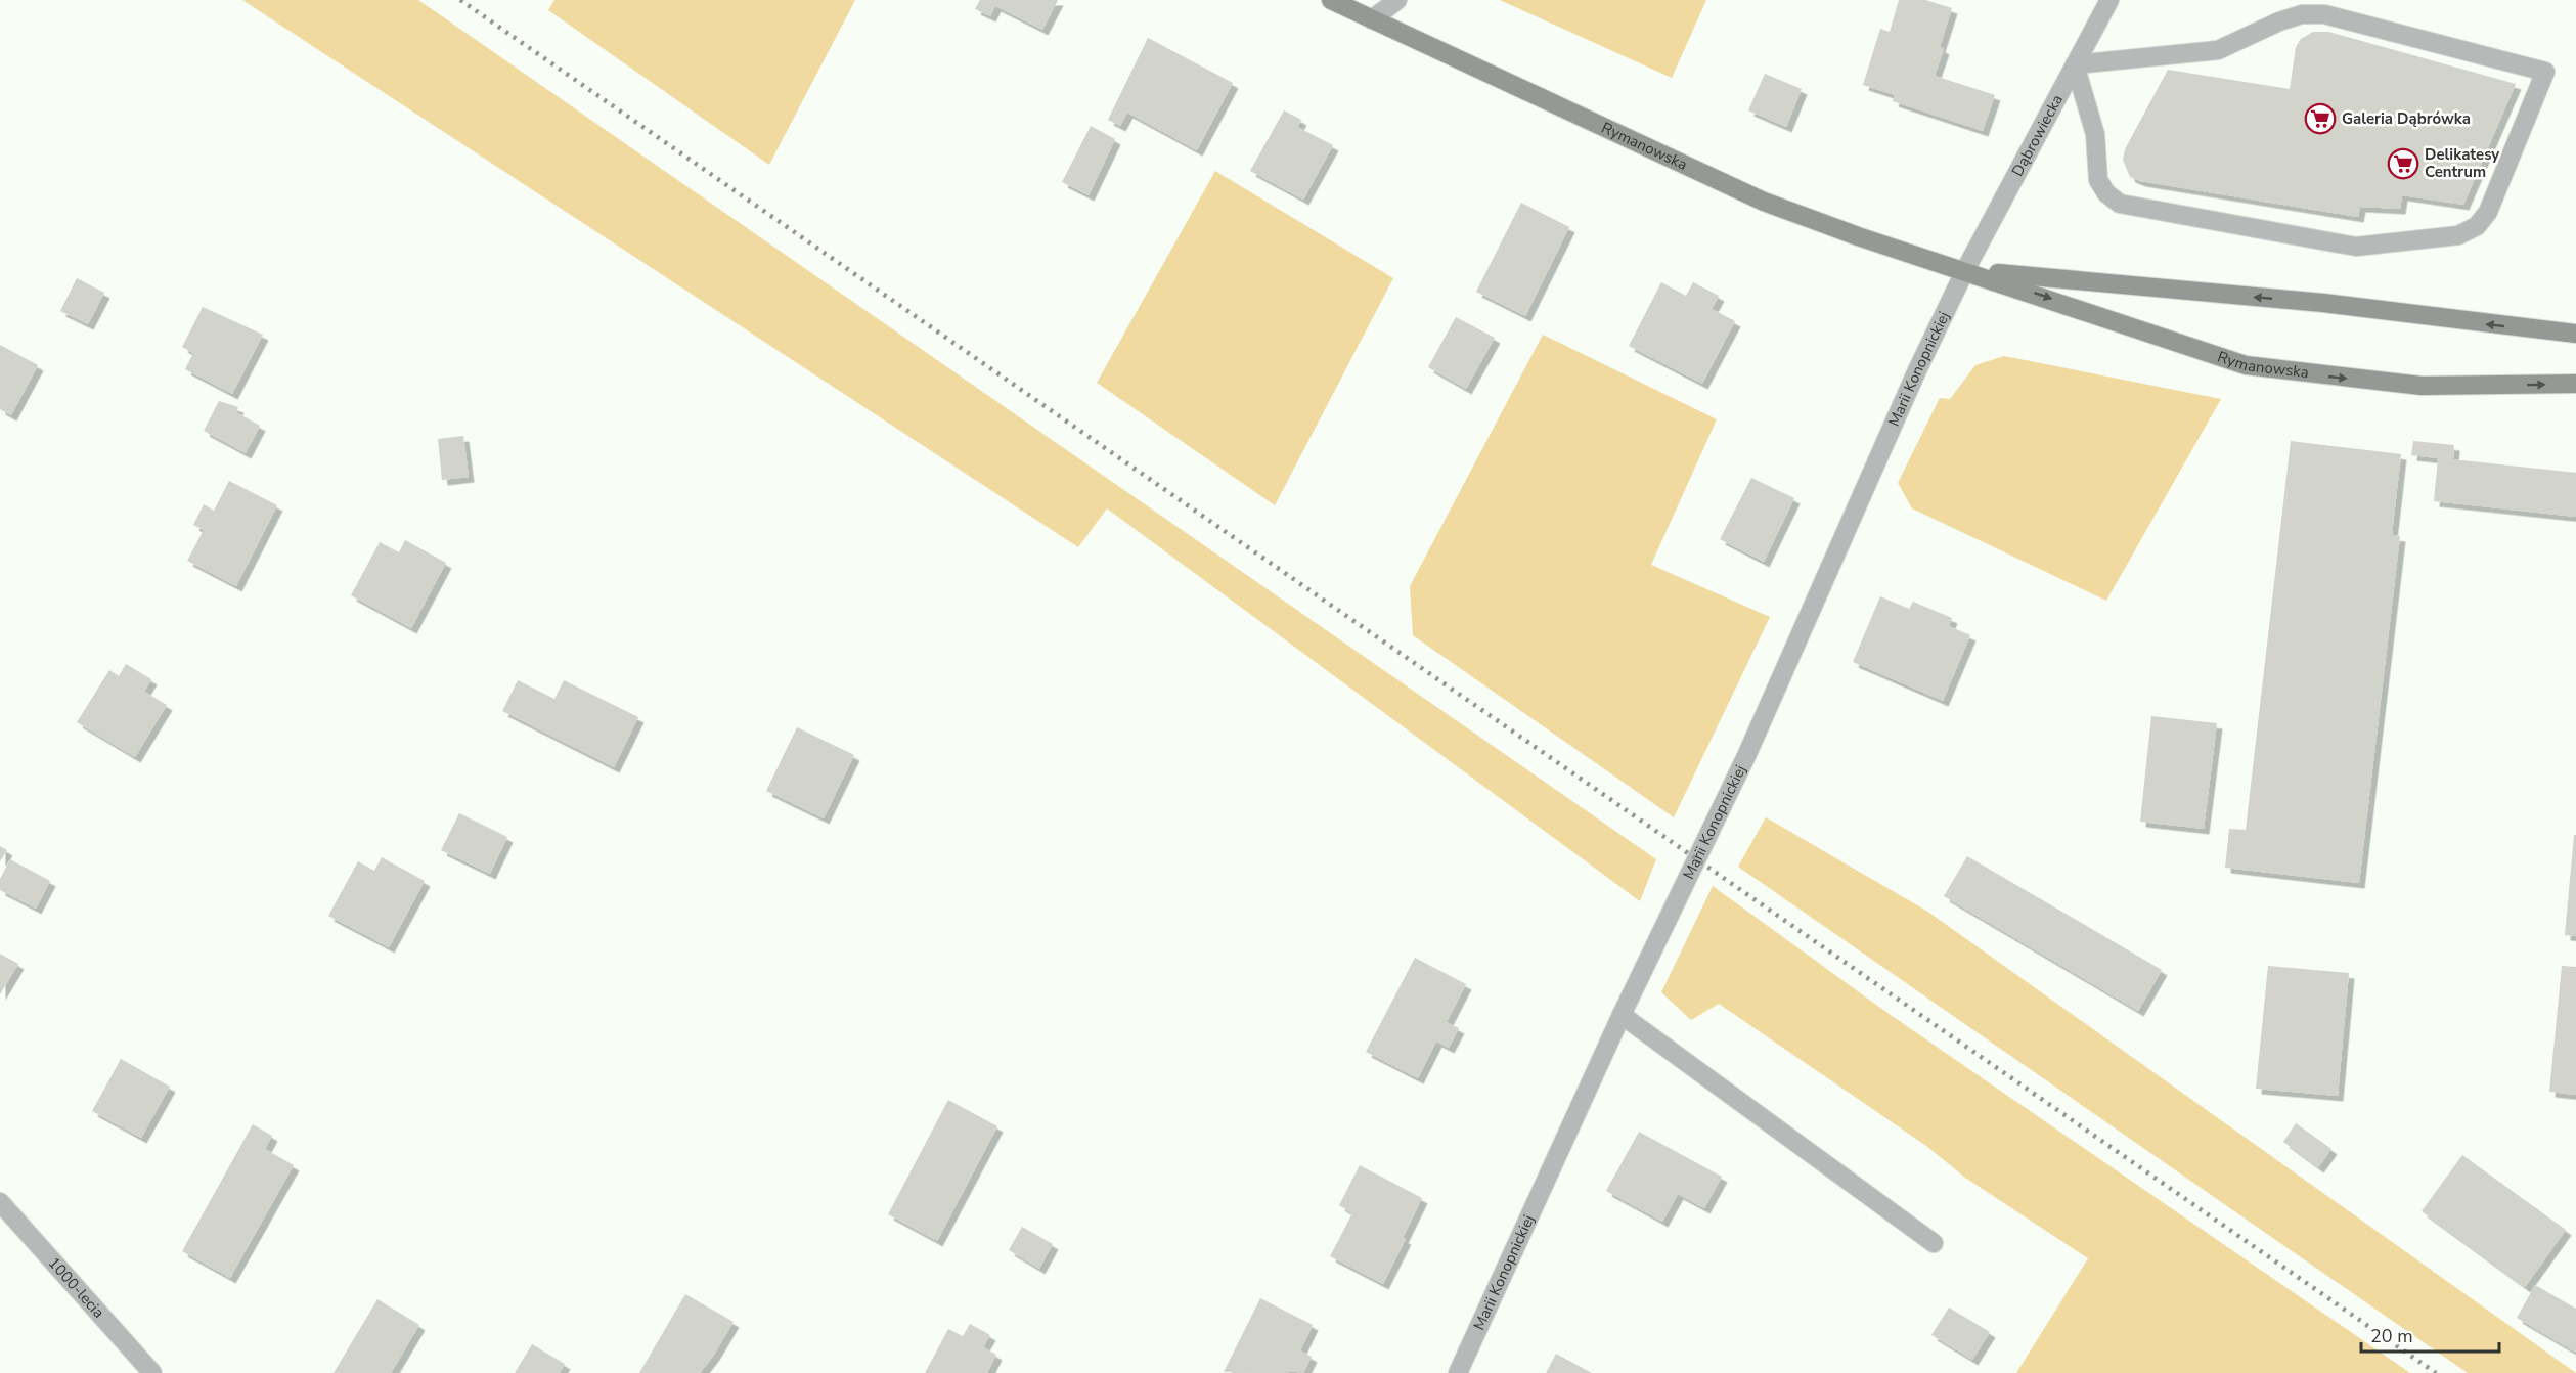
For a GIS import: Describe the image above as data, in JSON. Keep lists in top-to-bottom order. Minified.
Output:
{"streets":{"main road":["Rymanowska"],"street":["Dąbrowiecka","Marii Konopnickiej","1000-lecia"]},"crossings":[["Dąbrowiecka","Rymanowska"],["Dąbrowiecka","Marii Konopnickiej"],["Rymanowska","Marii Konopnickiej"]],"places":{"supermarket":["Galeria Dąbrówka","Delikatesy Centrum"]},"scale_bar":"20 m"}
